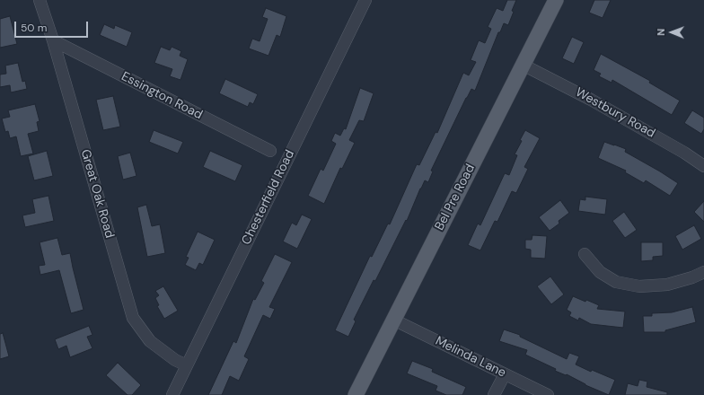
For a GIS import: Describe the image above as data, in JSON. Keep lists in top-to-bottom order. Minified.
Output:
{"streets":{"main road":["Bel Pre Road"],"street":["Essington Road","Westbury Road","Great Oak Road","Chesterfield Road","Melinda Lane"]},"crossings":[["Essington Road","Great Oak Road"],["Westbury Road","Bel Pre Road"],["Great Oak Road","Chesterfield Road"],["Bel Pre Road","Melinda Lane"]],"scale_bar":"50 m","north":"left"}
